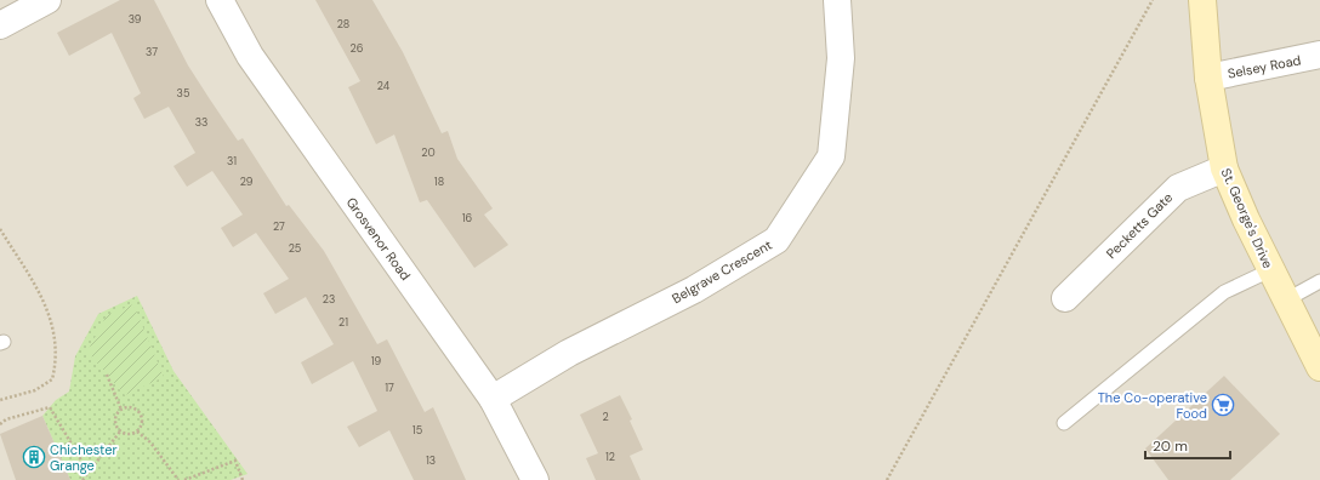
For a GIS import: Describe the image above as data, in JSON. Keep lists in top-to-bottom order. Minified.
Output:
{"streets":{"main road":["St. George's Drive"],"street":["Selsey Road","Pecketts Gate","Grosvenor Road","Belgrave Crescent"]},"crossings":[["Selsey Road","St. George's Drive"],["St. George's Drive","Pecketts Gate"],["Grosvenor Road","Belgrave Crescent"]],"places":{"supermarket":["The Co-operative Food"],"building":["Chichester Grange"]},"house_numbers":["39","28","26","37","24","35","33","20","31","29","18","16","27","25","23","21","19","17","2","15","12","13"],"scale_bar":"20 m"}
